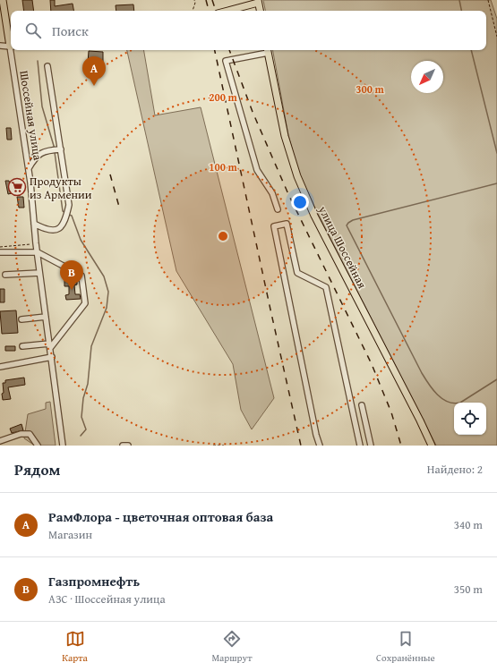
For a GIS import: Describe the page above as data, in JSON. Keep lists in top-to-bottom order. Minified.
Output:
{"streets":{"main road":["улица Шоссейная"],"street":["Шоссейная улица"]},"places":{"supermarket":["Продукты из Армении"]},"north":"bottom left","page":{"search":"Поиск","pins":["A","B"],"heading":["Рядом","Найдено: 2"],"list":[{"mark":"A","name":"РамФлора - цветочная оптовая база","note":"Магазин","value":"340 m"},{"mark":"B","name":"Газпромнефть","note":"АЗС · Шоссейная улица","value":"350 m"}],"nav":["Карта","Маршрут","Сохранённые"]},"rings":["300 m","200 m","100 m"]}
